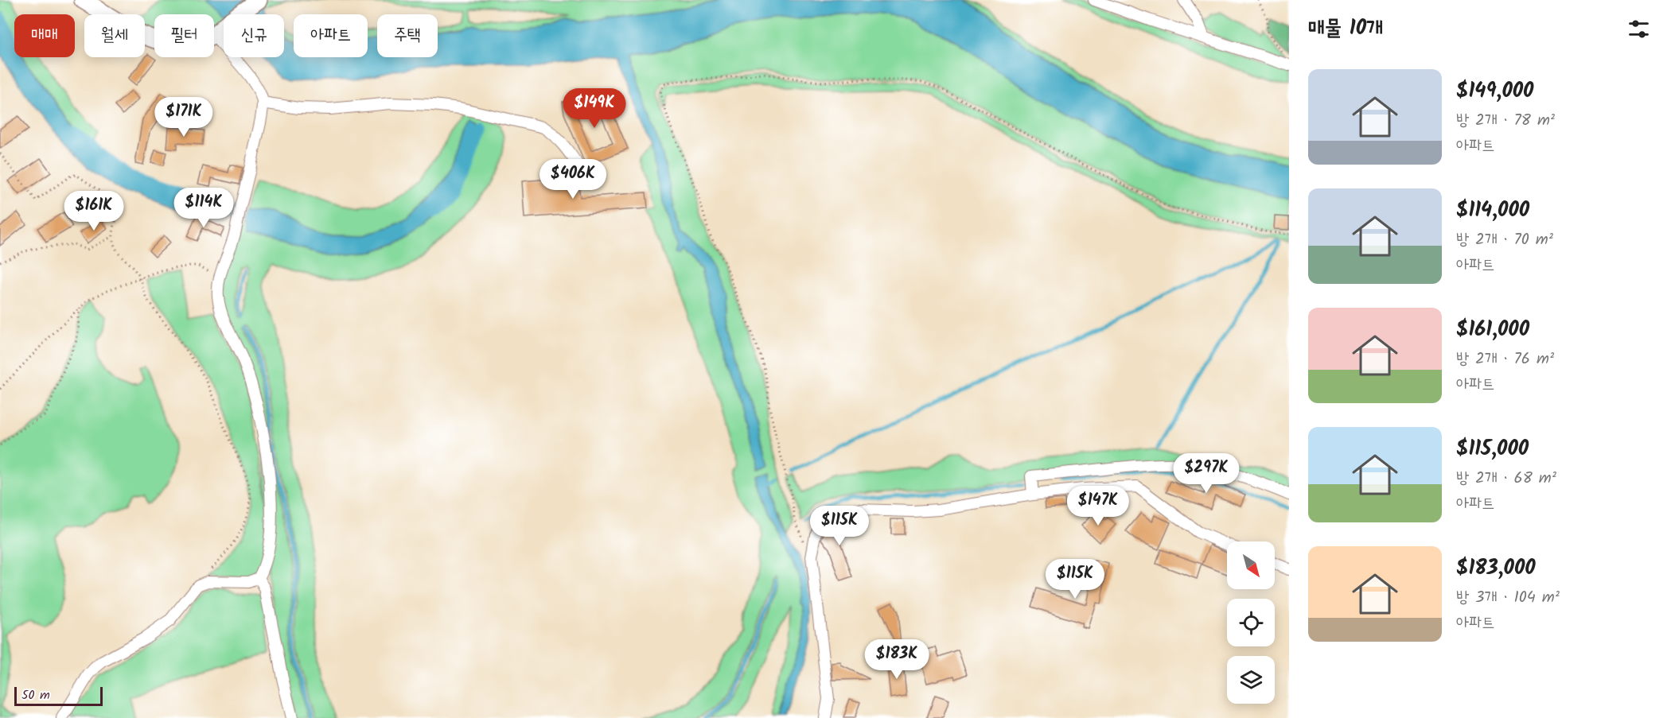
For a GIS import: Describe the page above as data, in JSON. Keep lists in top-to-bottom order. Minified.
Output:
{"scale_bar":"50 m","north":"bottom right","page":{"heading":"매물 10개","chip":["매매","월세","필터","신규","아파트","주택"],"list":[{"name":"$149,000","note":"방 2개 · 78 m² · 아파트"},{"name":"$114,000","note":"방 2개 · 70 m² · 아파트"},{"name":"$161,000","note":"방 2개 · 76 m² · 아파트"},{"name":"$115,000","note":"방 2개 · 68 m² · 아파트"},{"name":"$183,000","note":"방 3개 · 104 m² · 아파트"}],"price":["$149K","$171K","$406K","$114K","$161K","$297K","$147K","$115K","$115K","$183K"],"scale":"50 m"}}
